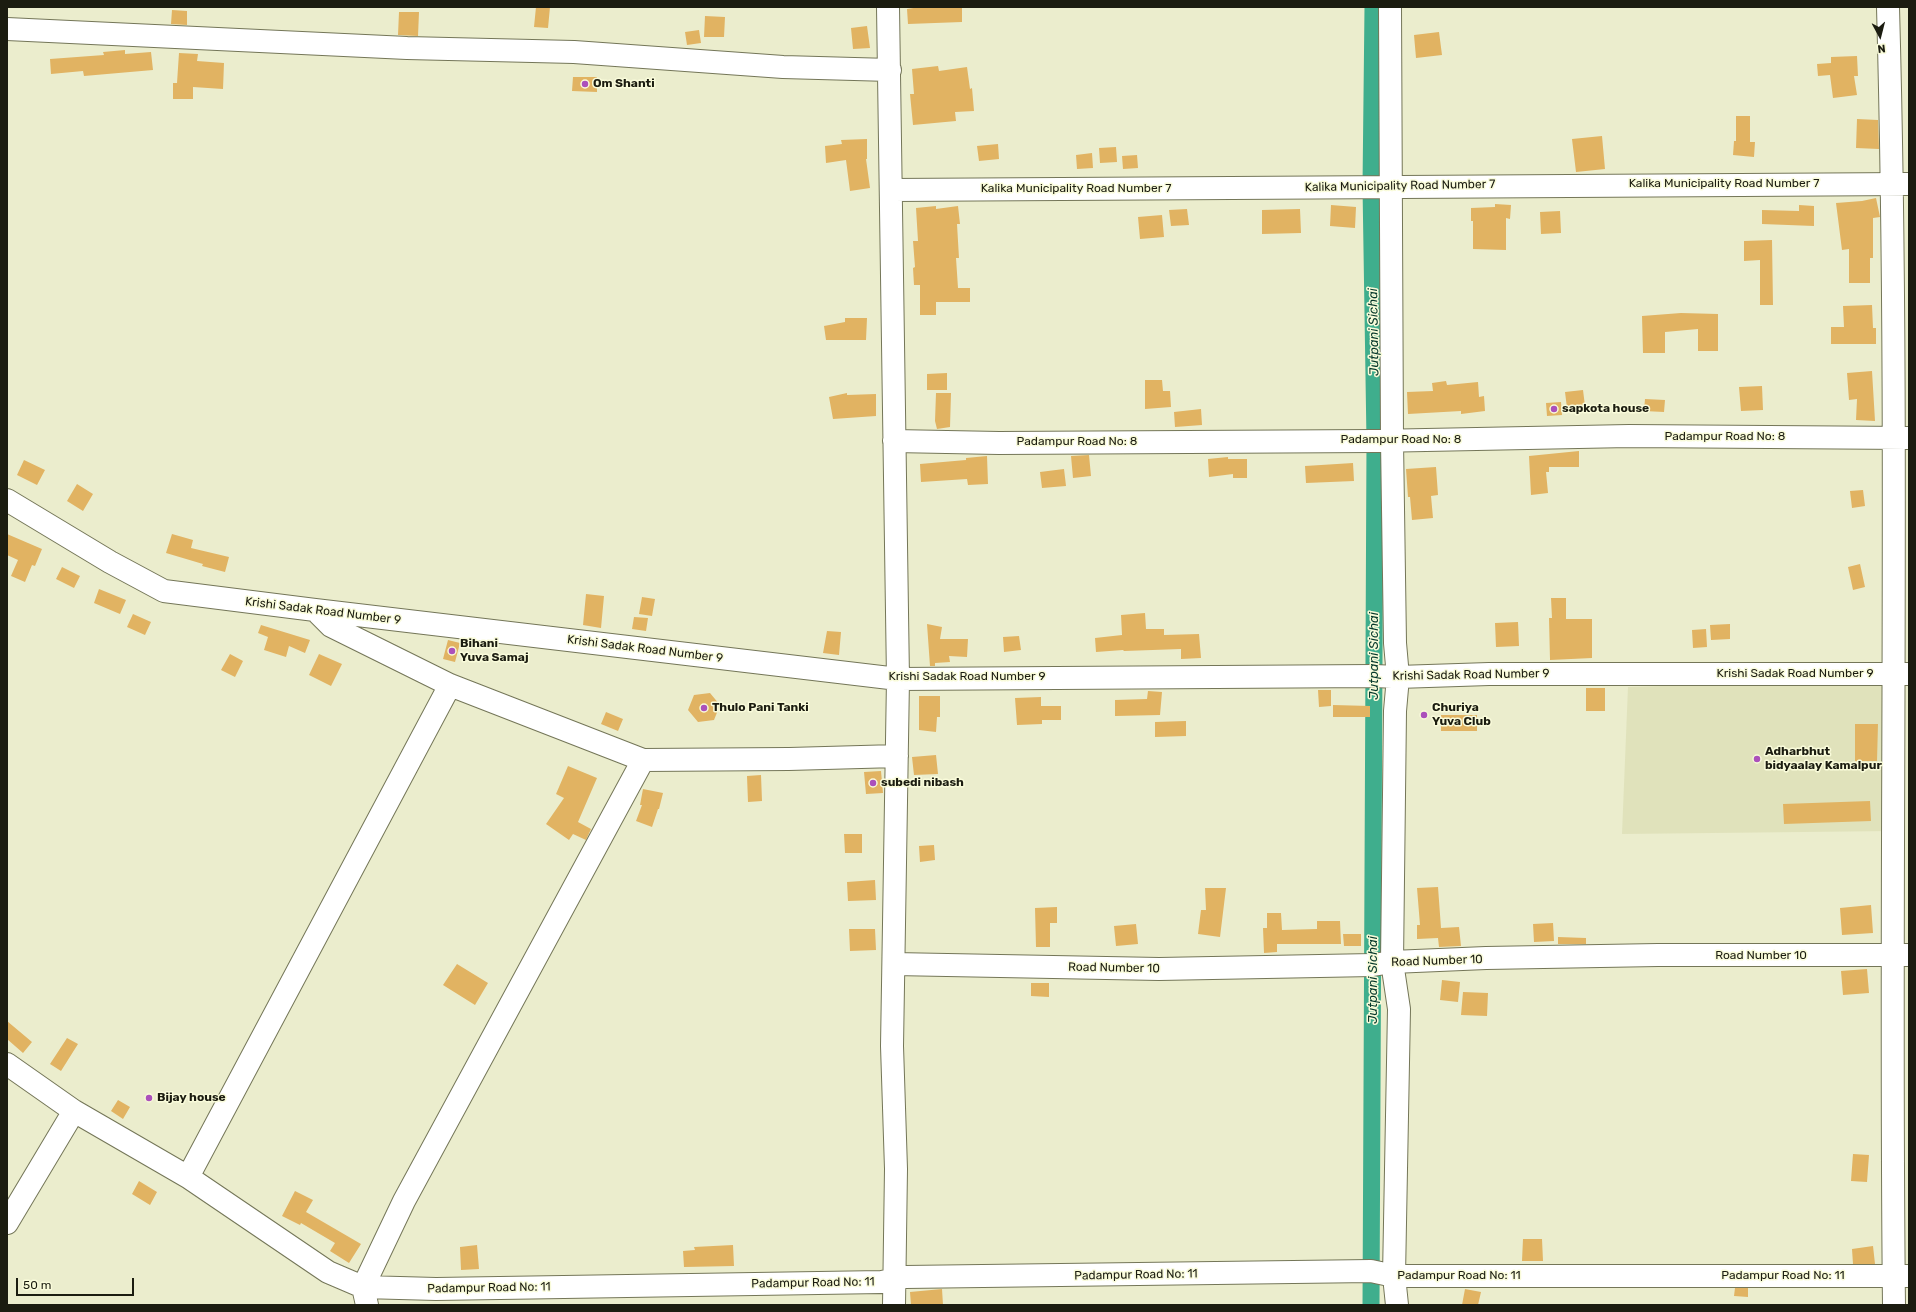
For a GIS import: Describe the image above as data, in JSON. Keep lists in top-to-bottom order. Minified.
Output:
{"streets":{"street":["Kalika Municipality Road Number 7","Padampur Road No: 8","Krishi Sadak Road Number 9","Road Number 10","Padampur Road No: 11"]},"water":["Jutpani Sichai"],"places":["Om Shanti","sapkota house","Bihani Yuva Samaj","Thulo Pani Tanki","Churiya Yuva Club","Adharbhut bidyaalay Kamalpur","subedi nibash","Bijay house"],"scale_bar":"50 m","north":"bottom"}
